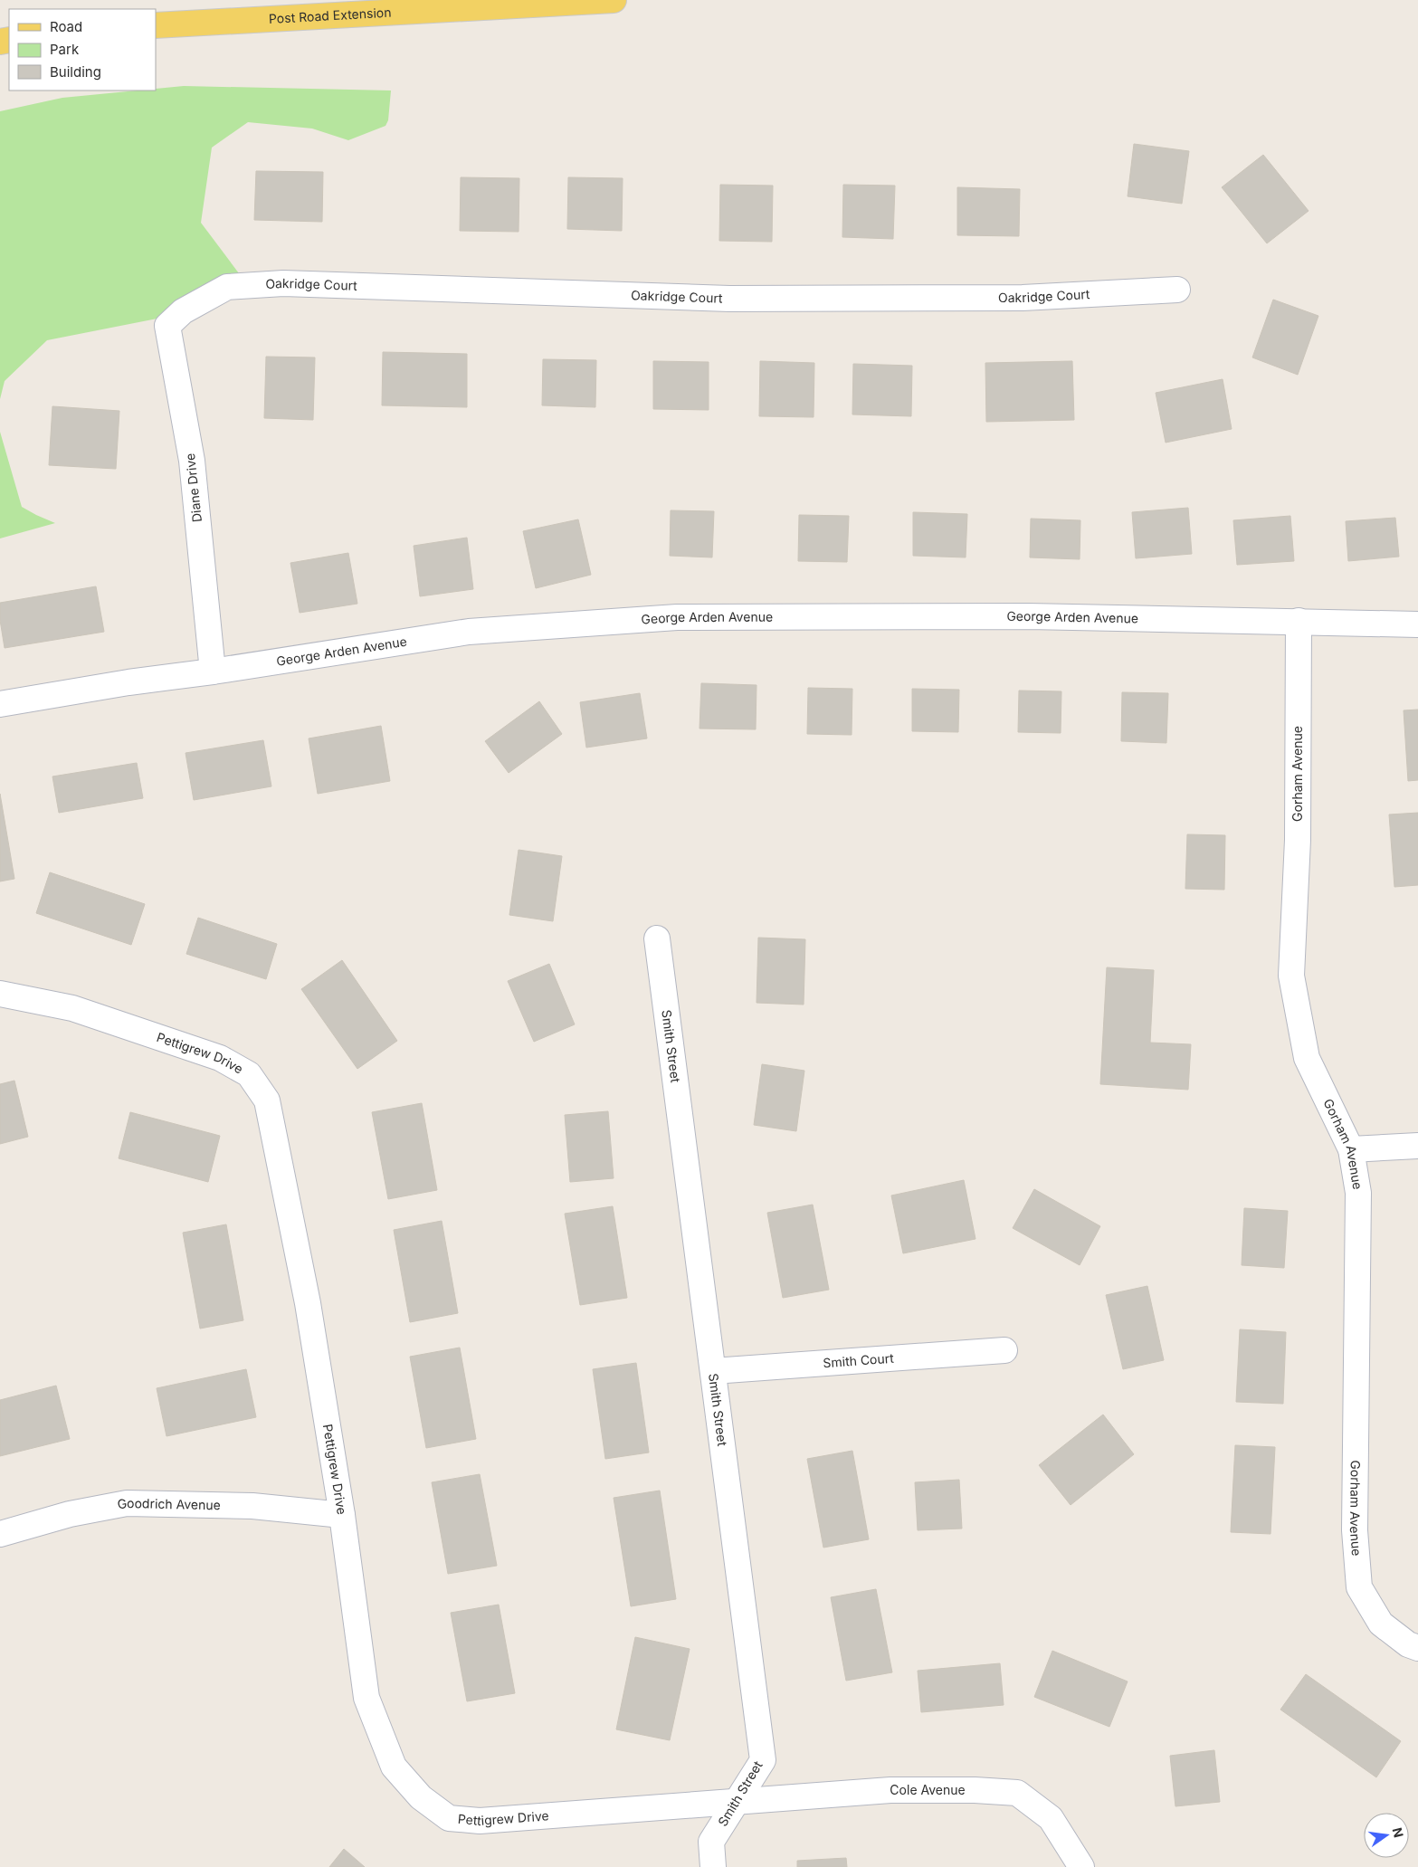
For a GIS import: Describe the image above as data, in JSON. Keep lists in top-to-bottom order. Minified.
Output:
{"streets":{"main road":["Post Road Extension"],"street":["Oakridge Court","Diane Drive","George Arden Avenue","Gorham Avenue","Smith Street","Pettigrew Drive","Smith Court","Goodrich Avenue","Cole Avenue"]},"crossings":[["Oakridge Court","Diane Drive"],["Diane Drive","George Arden Avenue"],["George Arden Avenue","Gorham Avenue"],["Smith Street","Pettigrew Drive"],["Smith Street","Smith Court"],["Smith Street","Cole Avenue"],["Pettigrew Drive","Goodrich Avenue"],["Pettigrew Drive","Cole Avenue"]],"legend":["Road","Park","Building"],"north":"right"}
